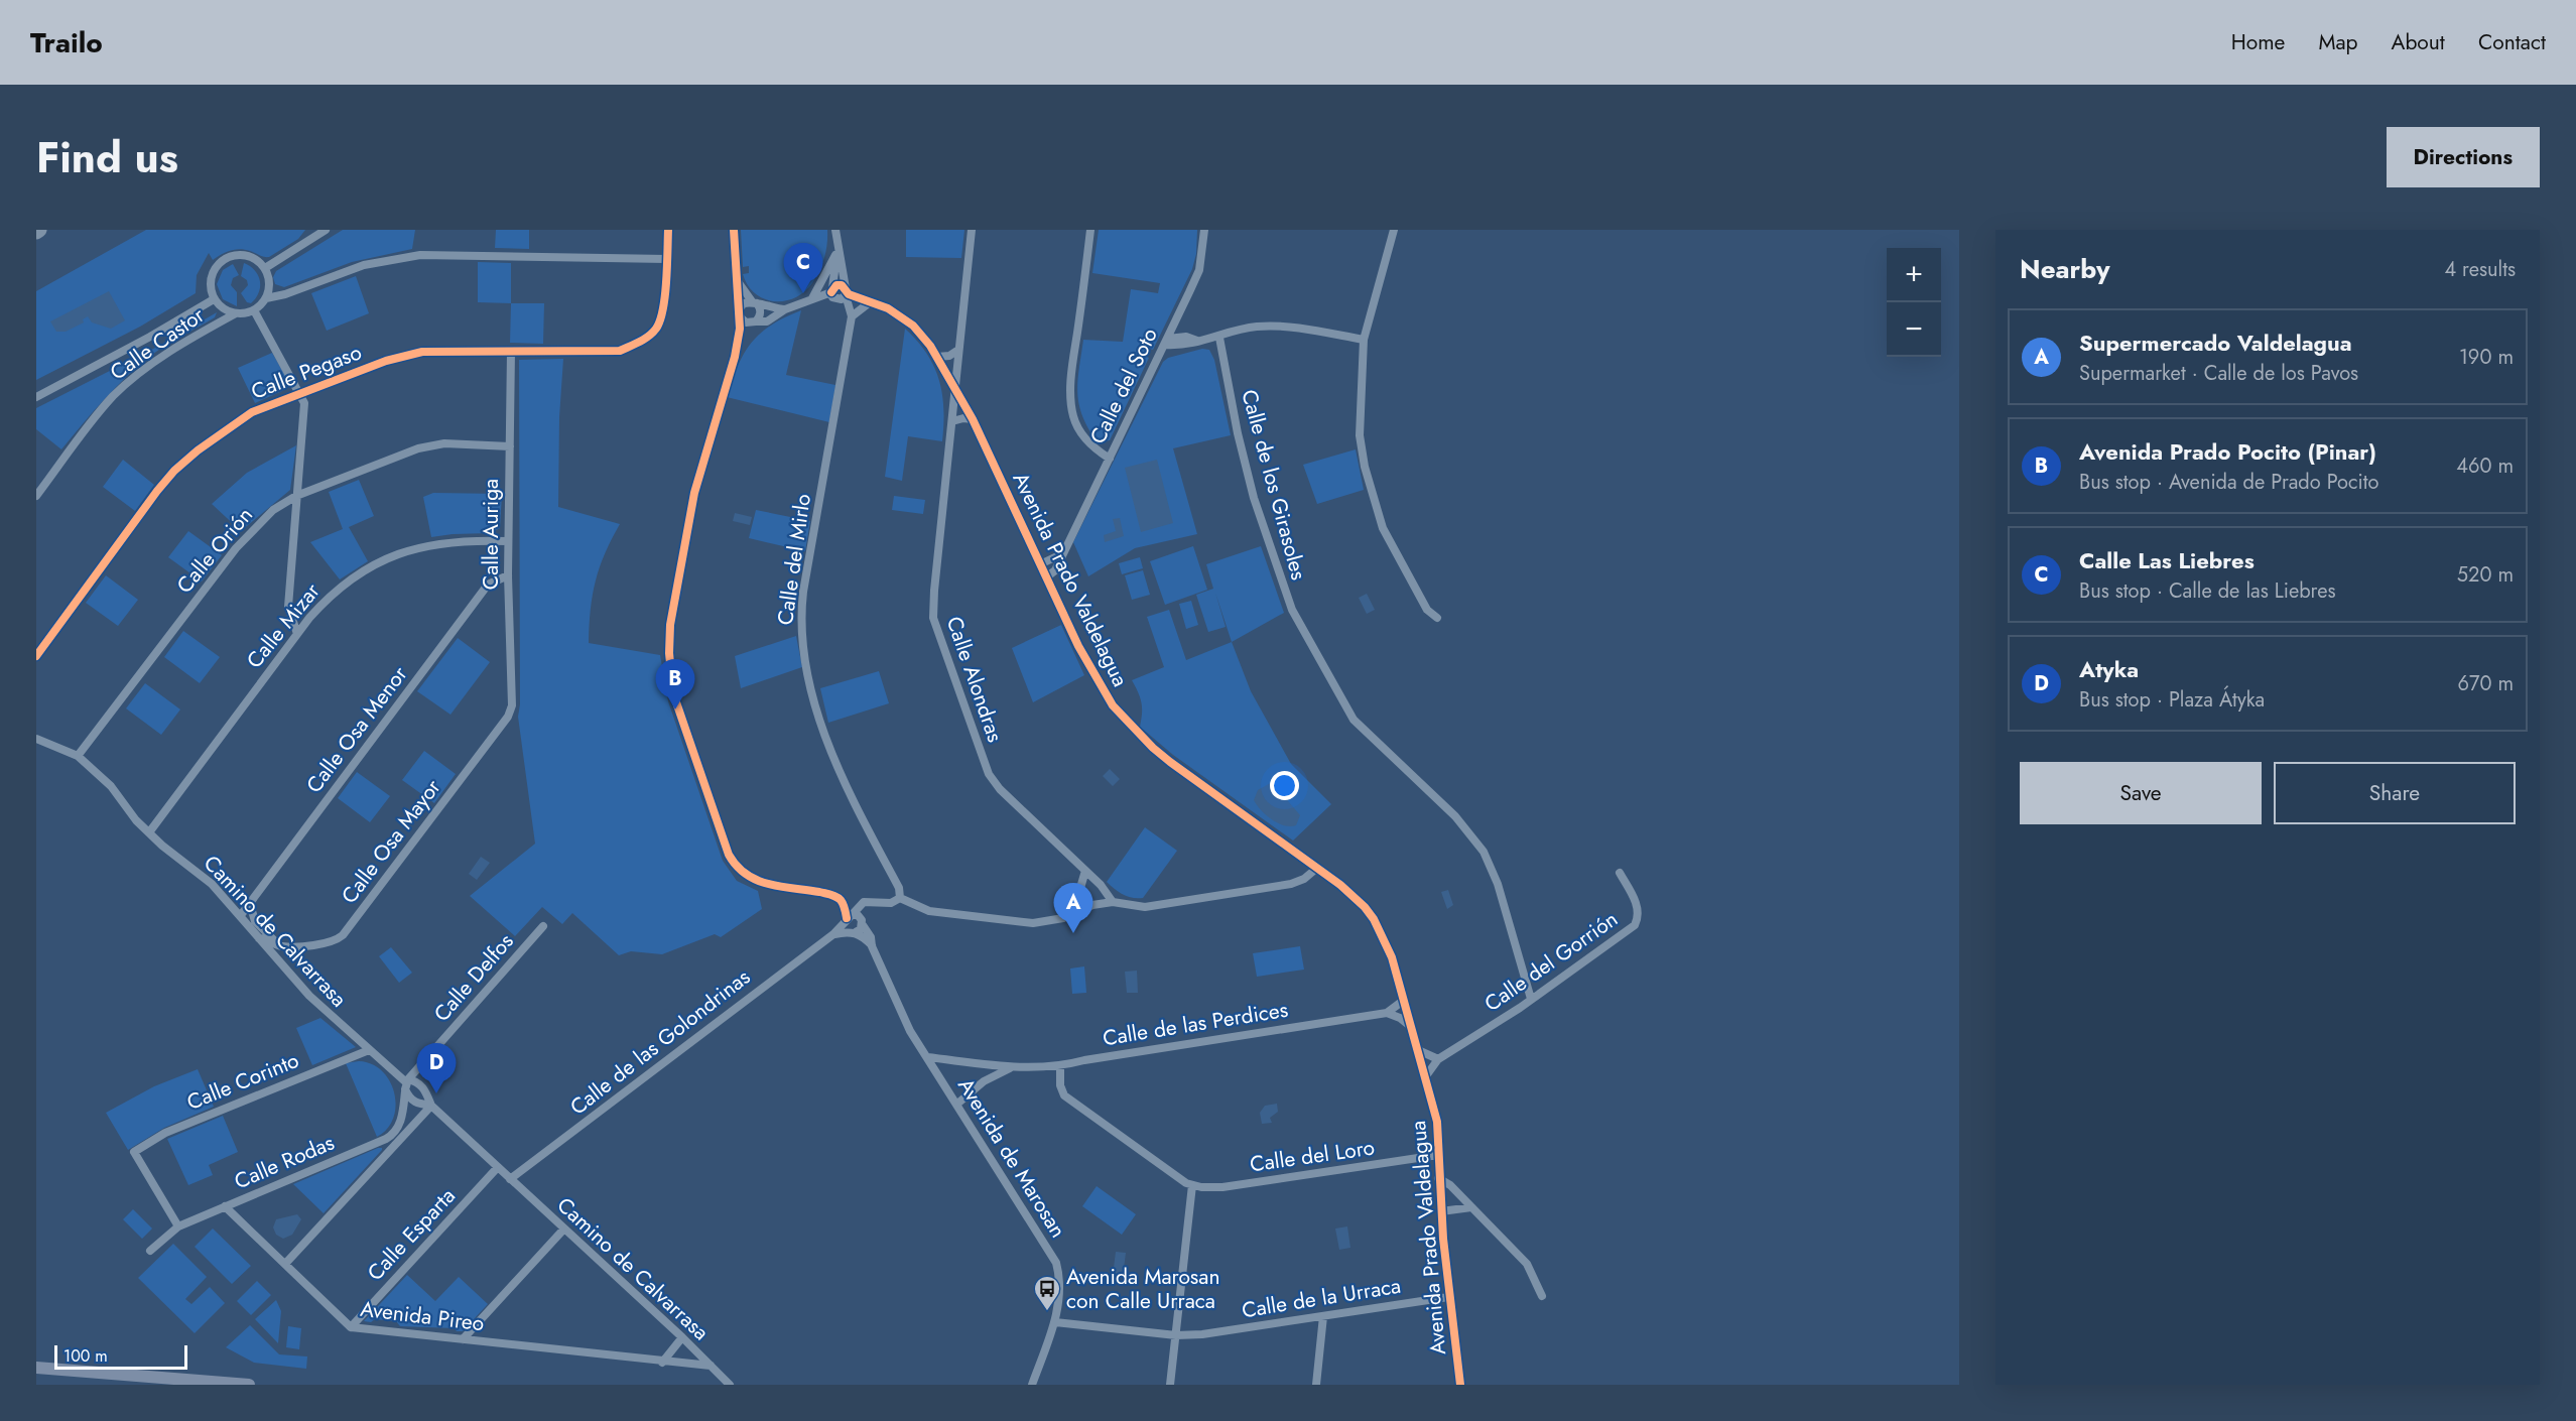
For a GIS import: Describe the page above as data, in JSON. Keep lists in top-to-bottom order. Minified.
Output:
{"streets":{"street":["Calle Castor","Calle Pegaso","Calle del Soto","Calle de los Girasoles","Calle Auriga","Calle Orión","Calle del Mirlo","Avenida Prado Valdelagua","Calle Mizar","Calle Alondras","Calle Osa Menor","Calle Osa Mayor","Camino de Calvarrasa","Calle del Gorrión","Calle Delfos","Calle de las Perdices","Calle de las Golondrinas","Calle Corinto","Calle del Loro","Avenida de Marosan","Calle Rodas","Calle Esparta","Calle de la Urraca","Avenida Pireo"]},"crossings":[["Calle Pegaso","Calle Auriga"],["Calle del Soto","Avenida Prado Valdelagua"],["Calle de los Girasoles","Calle del Gorrión"],["Calle Auriga","Calle Orión"],["Calle Auriga","Calle Mizar"],["Calle Auriga","Calle Osa Menor"],["Calle Auriga","Calle Osa Mayor"],["Calle Orión","Camino de Calvarrasa"],["Calle del Mirlo","Avenida Prado Valdelagua"],["Avenida Prado Valdelagua","Calle Alondras"],["Avenida Prado Valdelagua","Calle del Gorrión"],["Avenida Prado Valdelagua","Calle de las Perdices"],["Avenida Prado Valdelagua","Calle del Loro"],["Avenida Prado Valdelagua","Calle de la Urraca"],["Calle Mizar","Camino de Calvarrasa"],["Calle Osa Menor","Camino de Calvarrasa"],["Calle Osa Mayor","Camino de Calvarrasa"],["Camino de Calvarrasa","Calle Delfos"],["Camino de Calvarrasa","Calle de las Golondrinas"],["Camino de Calvarrasa","Calle Corinto"],["Camino de Calvarrasa","Calle Esparta"],["Camino de Calvarrasa","Avenida Pireo"],["Calle de las Perdices","Avenida de Marosan"],["Calle Corinto","Calle Rodas"],["Avenida de Marosan","Calle de la Urraca"],["Calle Rodas","Avenida Pireo"],["Calle Esparta","Avenida Pireo"]],"places":{"bus stop":["Avenida Marosan con Calle Urraca"]},"scale_bar":"100 m","page":{"header":"Trailo","nav":["Home","Map","About","Contact"],"title":"Find us","buttons":["Directions",["Save","Share"]],"heading":["Nearby","4 results"],"pins":["C","B","A","D"],"map_buttons":["+","−"],"list":[{"mark":"A","name":"Supermercado Valdelagua","note":"Supermarket · Calle de los Pavos","value":"190 m"},{"mark":"B","name":"Avenida Prado Pocito (Pinar)","note":"Bus stop · Avenida de Prado Pocito","value":"460 m"},{"mark":"C","name":"Calle Las Liebres","note":"Bus stop · Calle de las Liebres","value":"520 m"},{"mark":"D","name":"Atyka","note":"Bus stop · Plaza Átyka","value":"670 m"}],"scale":"100 m"}}
